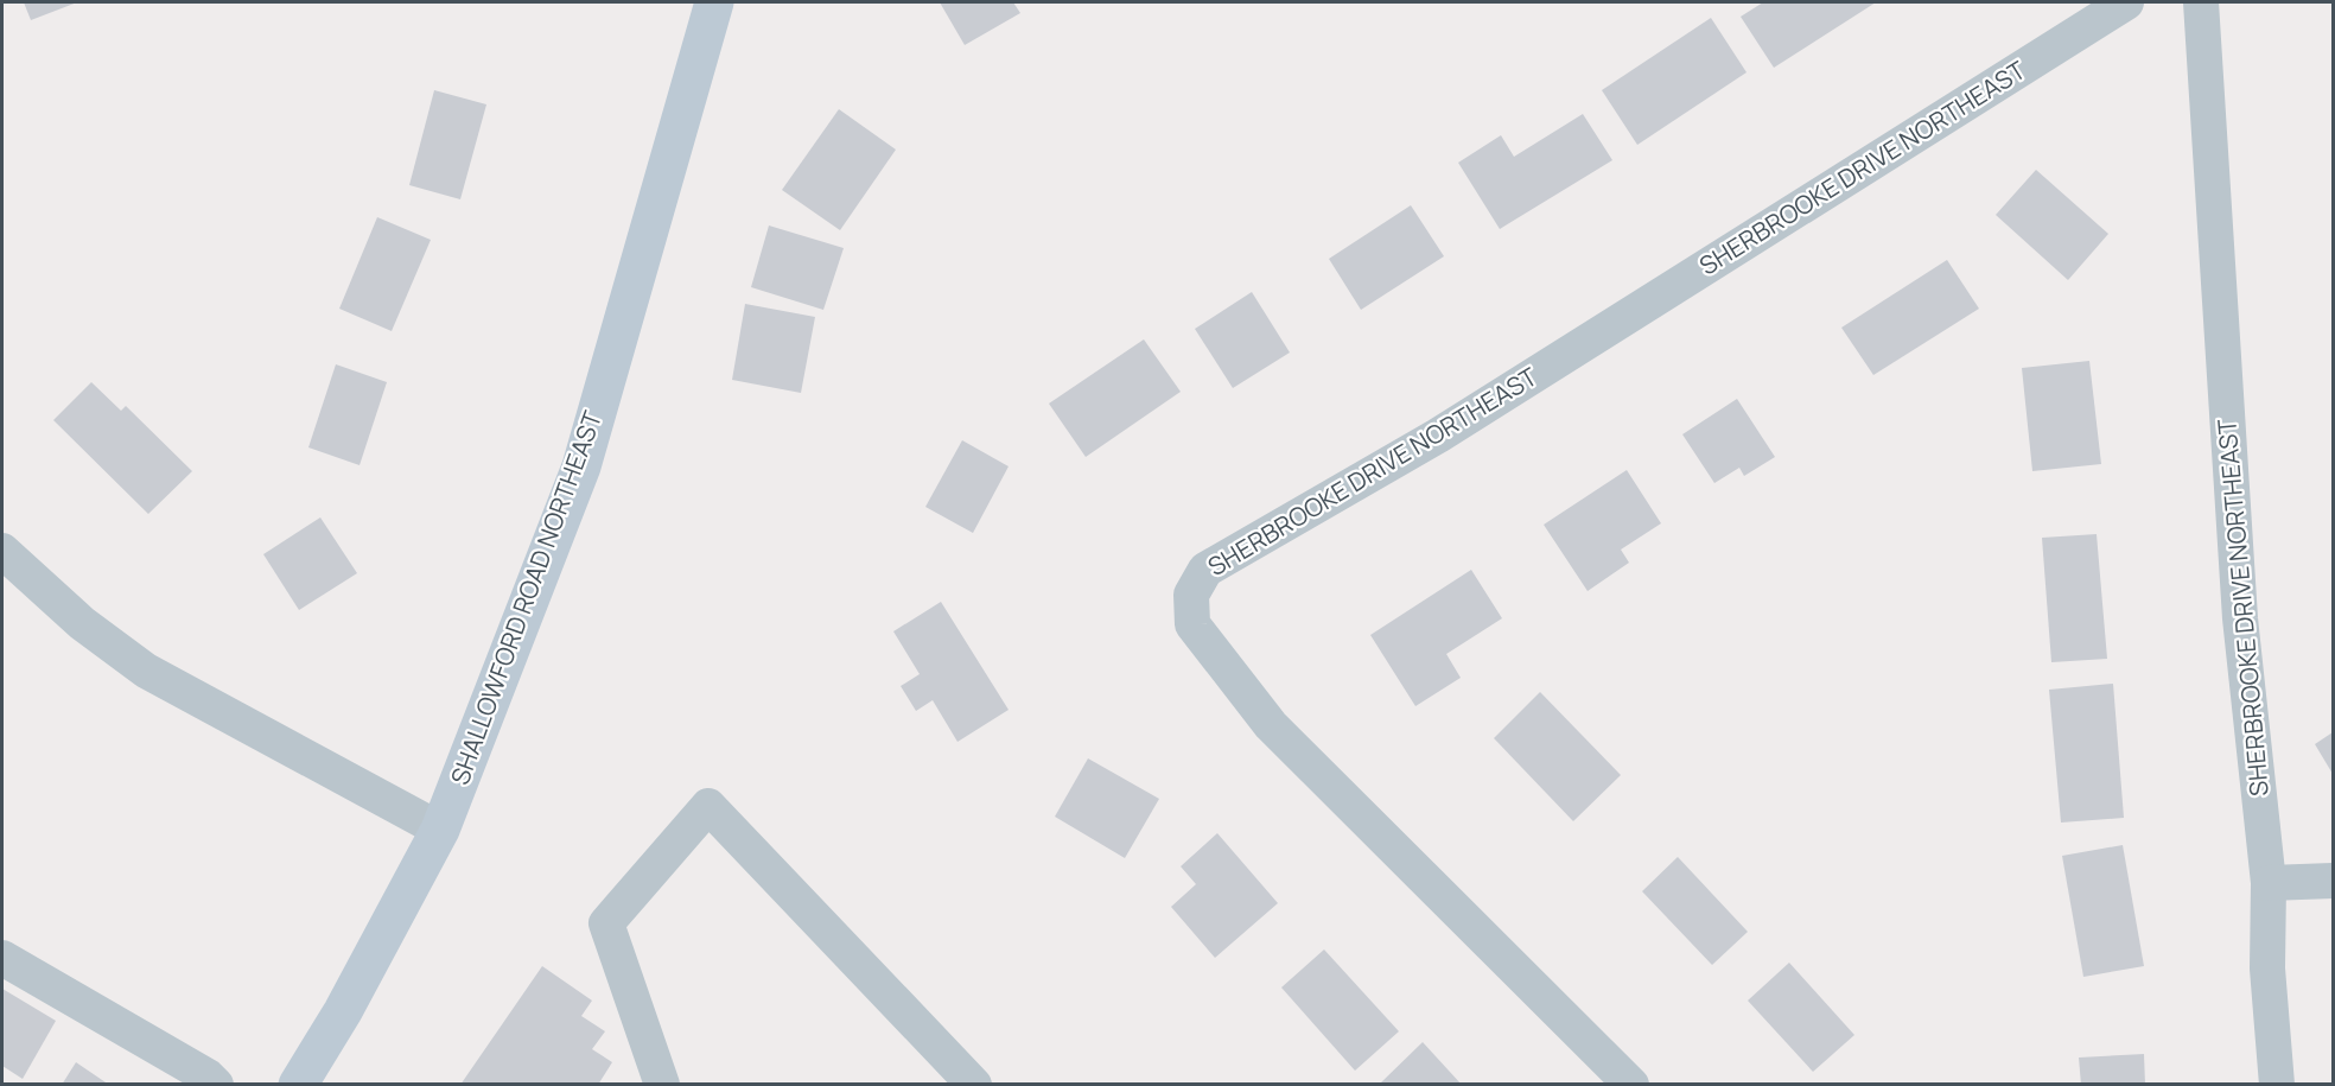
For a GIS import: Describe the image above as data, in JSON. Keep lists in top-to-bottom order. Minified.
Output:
{"streets":{"street":["SHERBROOKE DRIVE NORTHEAST","SHALLOWFORD ROAD NORTHEAST"]}}
